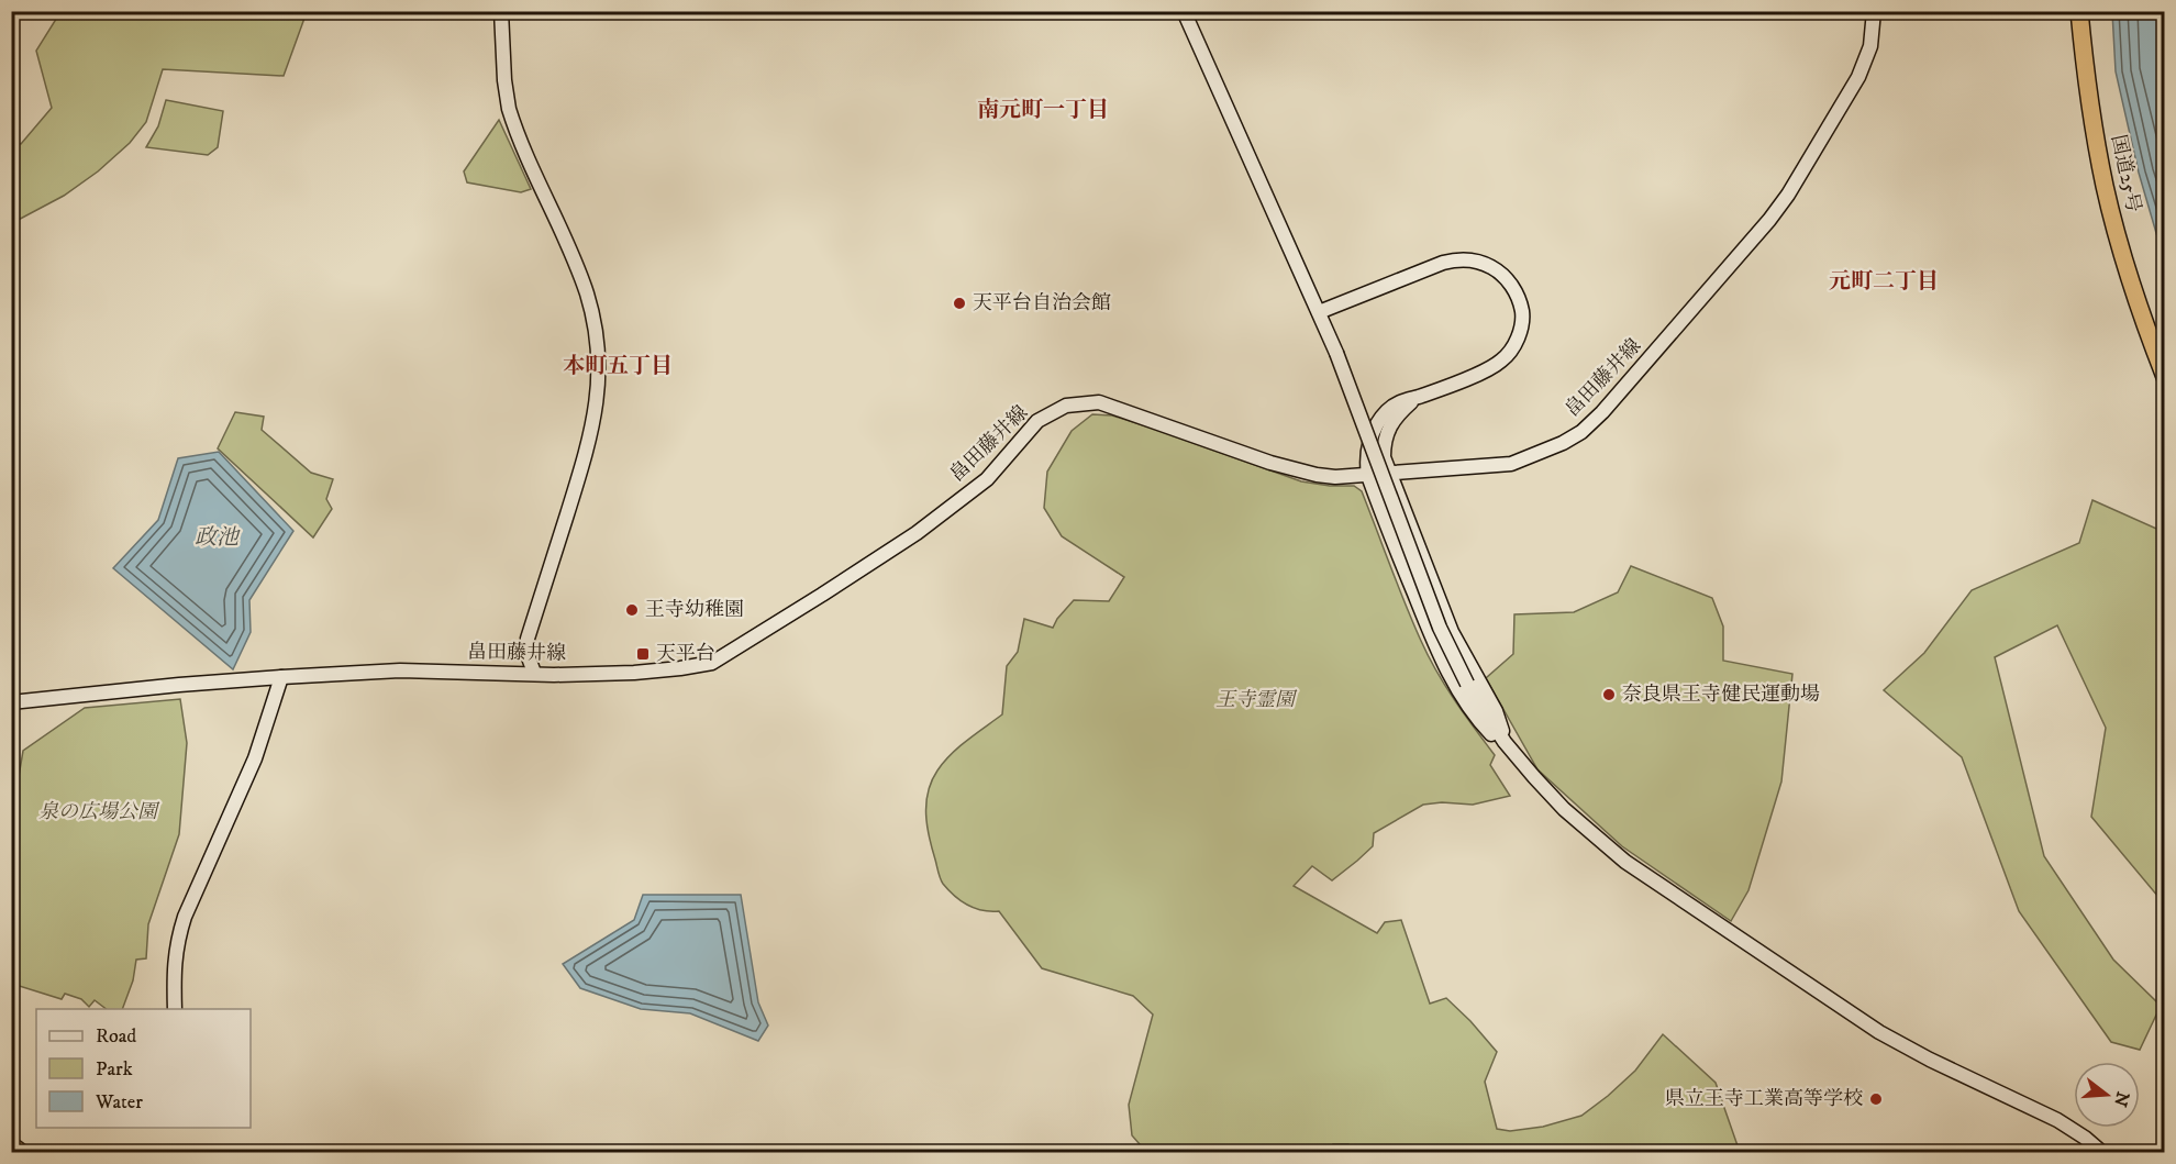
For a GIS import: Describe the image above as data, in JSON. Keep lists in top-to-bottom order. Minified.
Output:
{"streets":{"highway":["国道25号"],"street":["畠田藤井線"]},"districts":["南元町一丁目","元町二丁目","本町五丁目"],"water":["政池"],"parks":["王寺霊園","泉の広場公園"],"places":{"other":["天平台自治会館","王寺幼稚園","奈良県王寺健民運動場","県立王寺工業高等学校"],"transit":["天平台"]},"legend":["Road","Park","Water"],"north":"right"}
